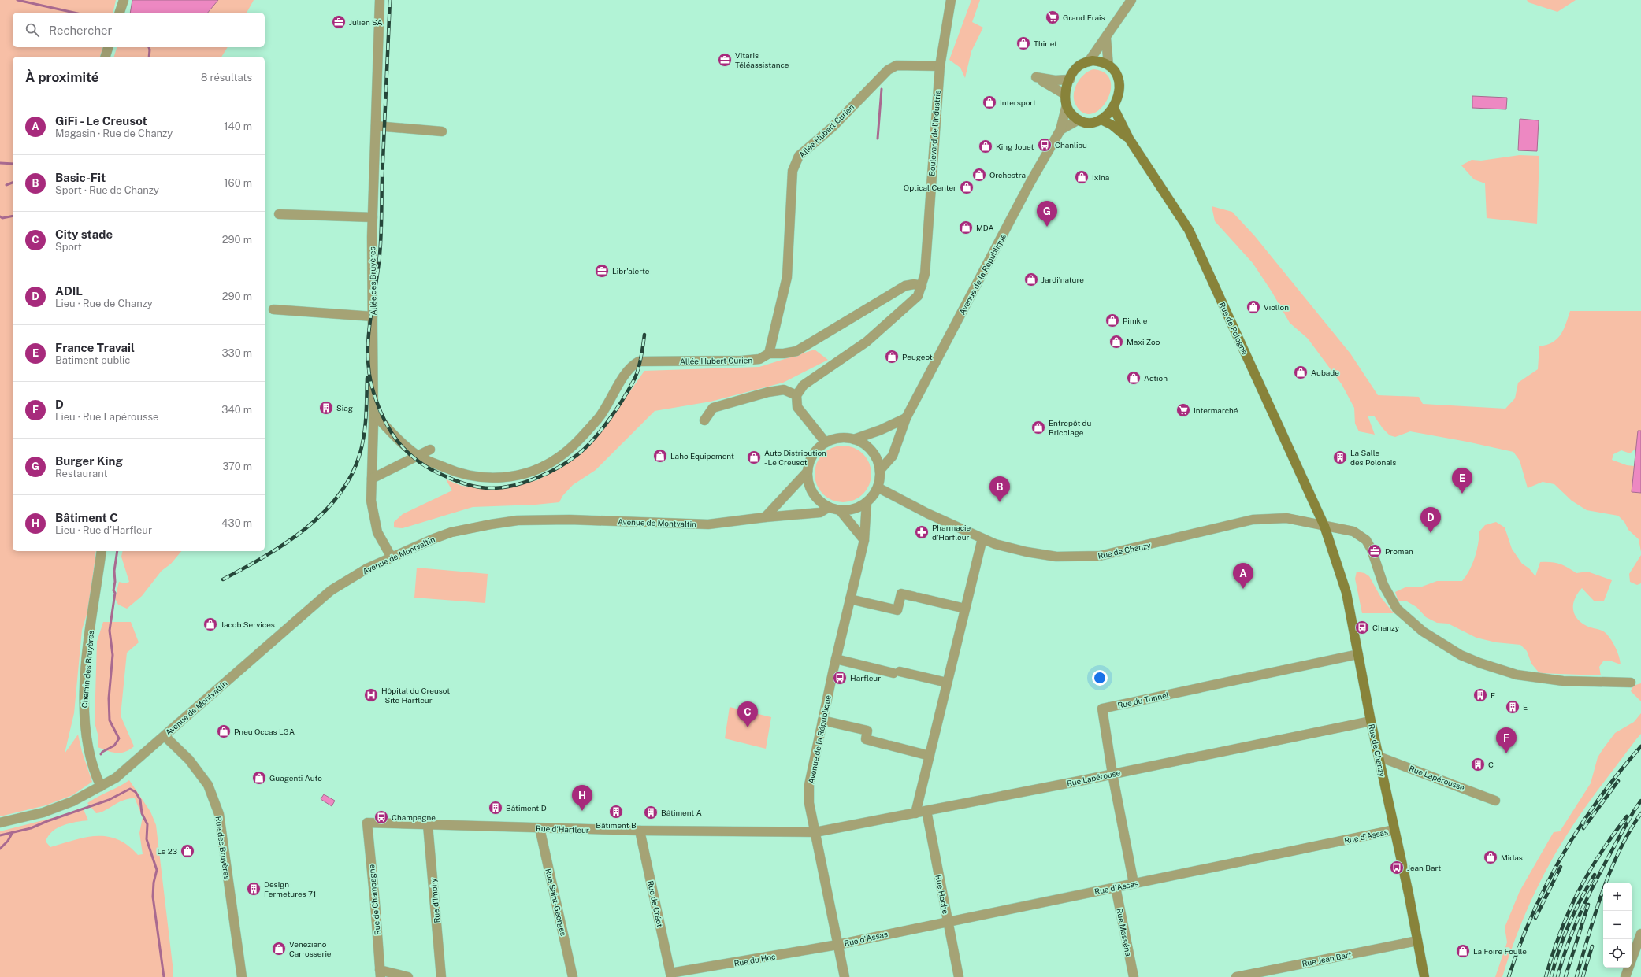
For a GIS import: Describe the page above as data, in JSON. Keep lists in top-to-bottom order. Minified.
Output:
{"streets":{"main road":["Rue de Pologne","Rue de Chanzy"],"street":["Allée Hubert Curien","Boulevard de l'Industrie","Avenue de la République","Allée des Bruyères","Avenue de Montvaltin","Chemin des Bruyères","Rue du Tunnel","Rue Lapérouse","Rue Lapérousse","Rue d'Harfleur","Rue d'Assas","Rue des Bruyères","Rue Hoche","Rue de Champagne","Rue d'Imphy","Rue Saint-Georges","Rue de Créot","Rue Masséna","Rue Jean Bart","Rue du Hoc"]},"crossings":[["Allée Hubert Curien","Boulevard de l'Industrie"],["Allée Hubert Curien","Allée des Bruyères"],["Avenue de la République","Rue de Pologne"],["Avenue de la République","Avenue de Montvaltin"],["Avenue de la République","Rue de Chanzy"],["Avenue de la République","Rue Lapérouse"],["Avenue de la République","Rue d'Harfleur"],["Avenue de la République","Rue d'Assas"],["Avenue de la République","Rue du Hoc"],["Allée des Bruyères","Avenue de Montvaltin"],["Rue de Pologne","Rue de Chanzy"],["Avenue de Montvaltin","Rue de Chanzy"],["Avenue de Montvaltin","Chemin des Bruyères"],["Avenue de Montvaltin","Rue des Bruyères"],["Rue de Chanzy","Rue du Tunnel"],["Rue de Chanzy","Rue Lapérouse"],["Rue de Chanzy","Rue Lapérousse"],["Rue de Chanzy","Rue d'Assas"],["Rue de Chanzy","Rue Jean Bart"],["Rue du Tunnel","Rue Lapérouse"],["Rue du Tunnel","Rue d'Assas"],["Rue Lapérouse","Rue d'Harfleur"],["Rue Lapérouse","Rue Hoche"],["Rue d'Harfleur","Rue de Champagne"],["Rue d'Harfleur","Rue d'Imphy"],["Rue d'Harfleur","Rue Saint-Georges"],["Rue d'Harfleur","Rue de Créot"],["Rue d'Assas","Rue Hoche"],["Rue d'Assas","Rue Masséna"],["Rue d'Assas","Rue du Hoc"],["Rue de Créot","Rue du Hoc"]],"places":{"supermarket":["Grand Frais","Intermarché"],"office":["Julien SA","Vitaris Téléassistance","Libr'alerte","Proman"],"shop":["Thiriet","Intersport","King Jouet","Orchestra","Ixina","Optical Center","MDA","Jardi'nature","Viollon","Pimkie","Maxi Zoo","Peugeot","Aubade","Action","Entrepôt du Bricolage","Laho Equipement","Auto Distribution - Le Creusot","Jacob Services","Pneu Occas LGA","Guagenti Auto","Le 23","Midas","Veneziano Carrosserie","La Foire Foulle"],"bus stop":["Chanliau","Chanzy","Harfleur","Champagne","Jean Bart"],"building":["Siag","La Salle des Polonais","F","E","C","Bâtiment D","Bâtiment B","Bâtiment A","Design Fermetures 71"],"pharmacy":["Pharmacie d'Harfleur"],"hospital":["Hôpital du Creusot - Site Harfleur"]},"page":{"search":"Rechercher","heading":["À proximité","8 résultats"],"list":[{"mark":"A","name":"GiFi - Le Creusot","note":"Magasin · Rue de Chanzy","value":"140 m"},{"mark":"B","name":"Basic-Fit","note":"Sport · Rue de Chanzy","value":"160 m"},{"mark":"C","name":"City stade","note":"Sport","value":"290 m"},{"mark":"D","name":"ADIL","note":"Lieu · Rue de Chanzy","value":"290 m"},{"mark":"E","name":"France Travail","note":"Bâtiment public","value":"330 m"},{"mark":"F","name":"D","note":"Lieu · Rue Lapérousse","value":"340 m"},{"mark":"G","name":"Burger King","note":"Restaurant","value":"370 m"},{"mark":"H","name":"Bâtiment C","note":"Lieu · Rue d'Harfleur","value":"430 m"}],"pins":["G","E","B","D","A","C","F","H"],"map_buttons":["+","−"]}}
